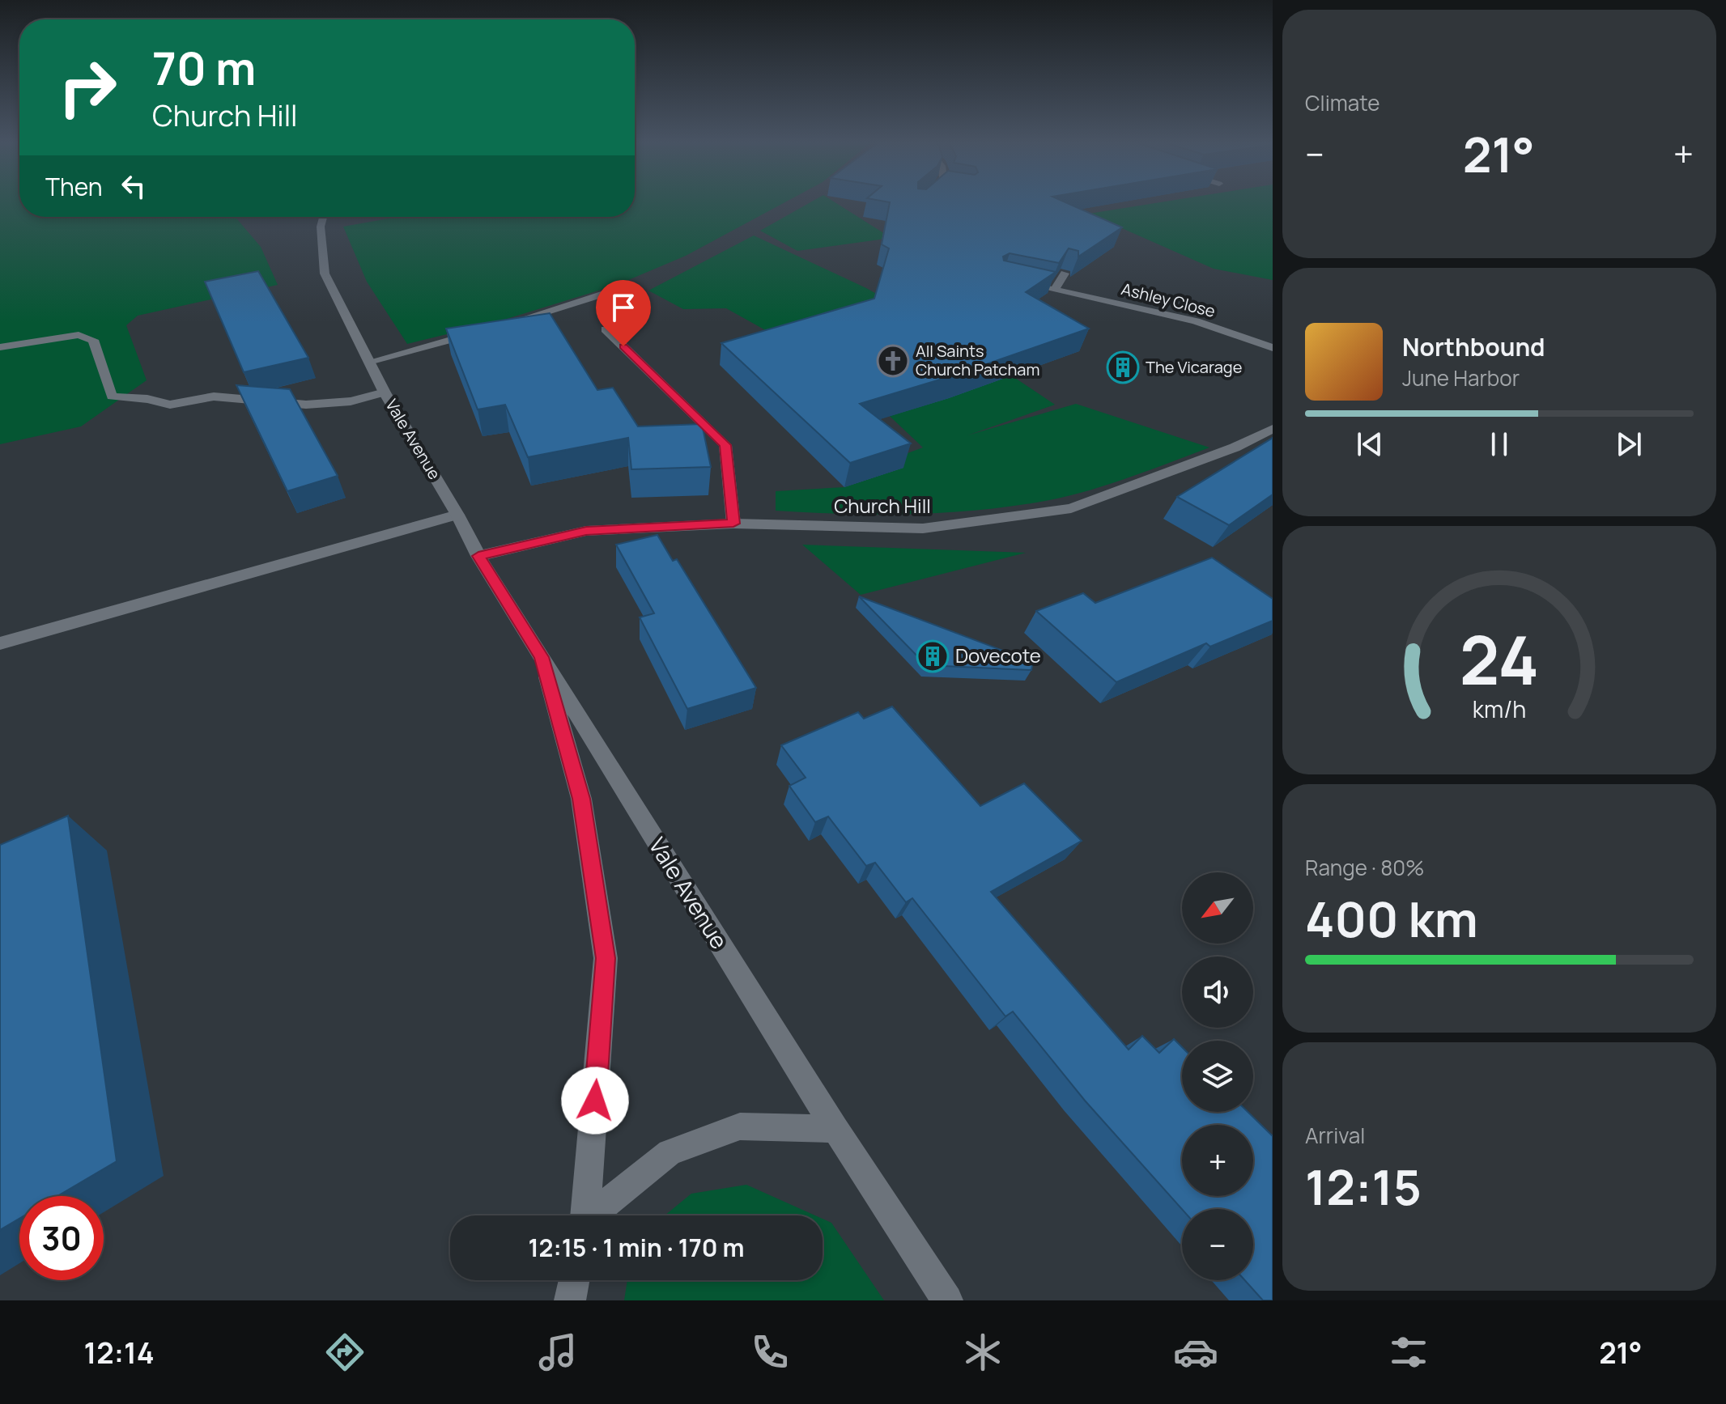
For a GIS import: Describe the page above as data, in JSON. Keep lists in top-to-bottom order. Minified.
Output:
{"streets":{"street":["Ashley Close","Vale Avenue","Church Hill"]},"crossings":[["Vale Avenue","Church Hill"]],"places":{"church":["All Saints Church Patcham"],"building":["The Vicarage","Dovecote"]},"north":"bottom left","page":{"tile":["Climate",["Range · 80%","400 km"],["Arrival","12:15"]],"turn":["70 m","Church Hill"],"heat":["−","21°","+"],"then":"Then","song":["Northbound","June Harbor"],"map_buttons":["+","−"],"limit":"30","trip":"12:15 · 1 min · 170 m","tabs":["12:14","21°"],"gauge":["24","km/h"]}}
